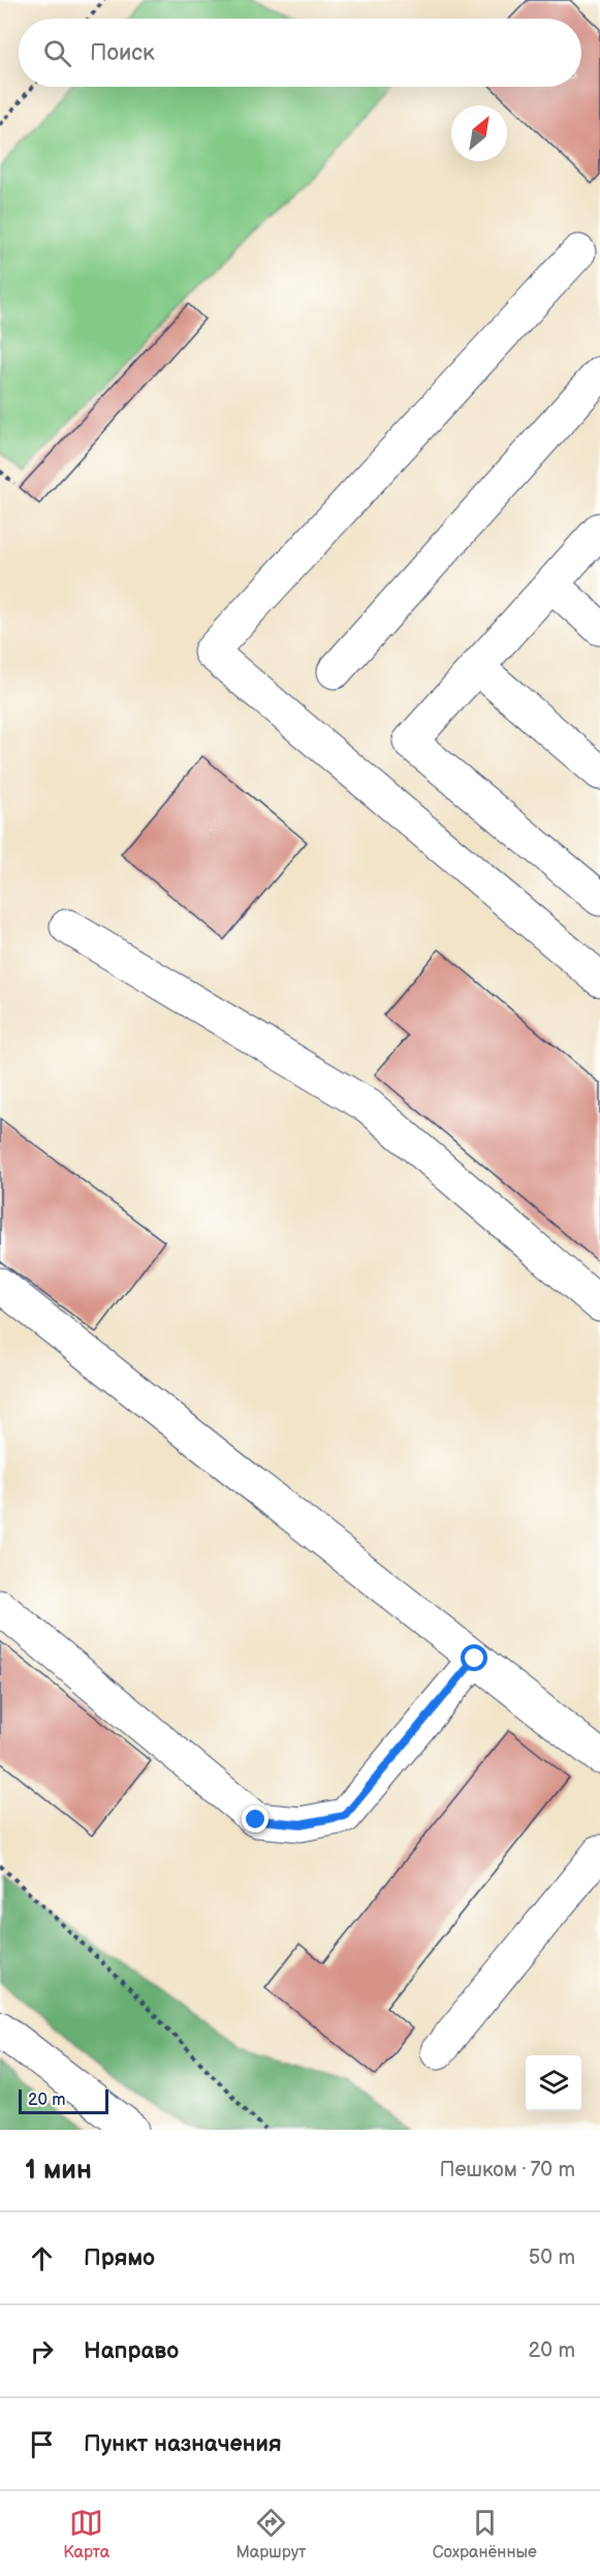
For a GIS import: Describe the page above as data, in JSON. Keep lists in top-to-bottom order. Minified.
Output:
{"scale_bar":"20 m","north":"top right","page":{"search":"Поиск","scale":"20 m","heading":["1 мин","Пешком · 70 m"],"list":[["Прямо","50 m"],["Направо","20 m"],"Пункт назначения"],"nav":["Карта","Маршрут","Сохранённые"]}}
